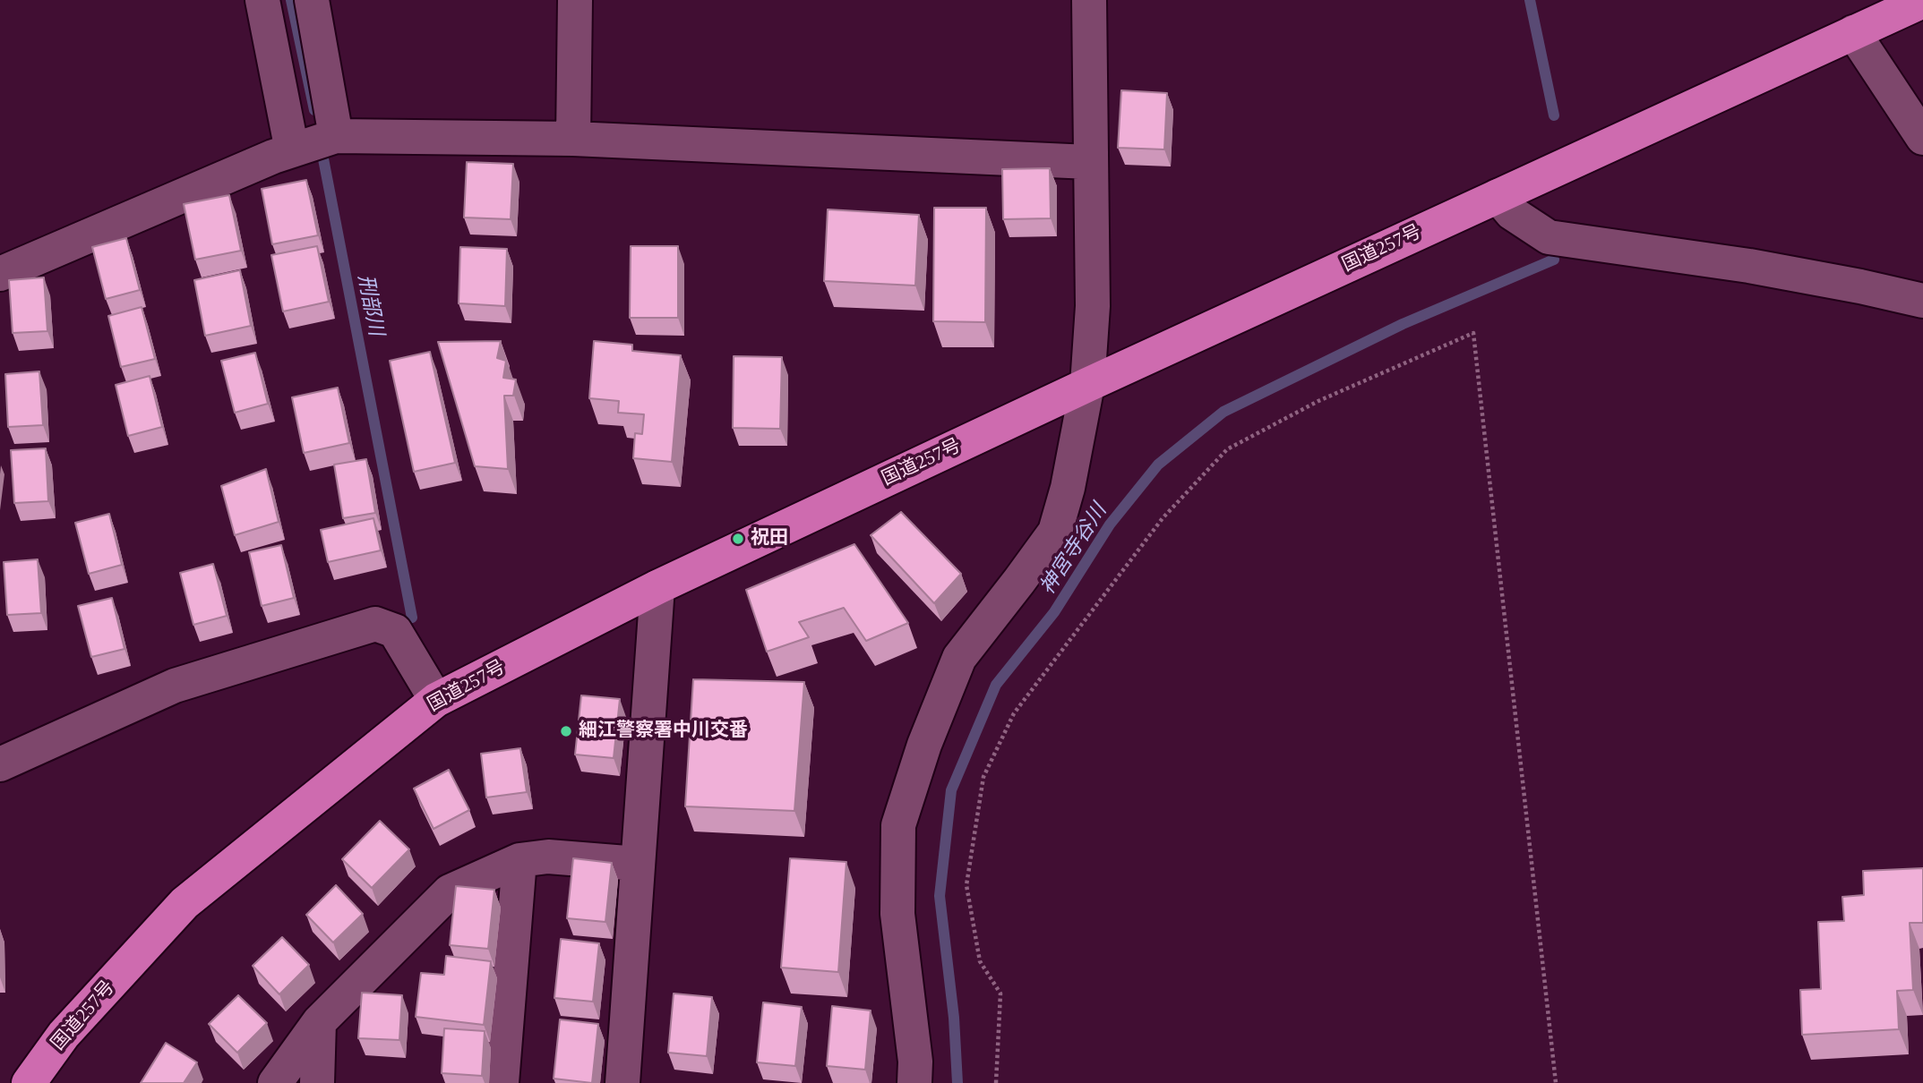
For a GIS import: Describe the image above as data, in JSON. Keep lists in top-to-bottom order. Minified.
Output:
{"streets":{"highway":["国道257号"]},"water":["刑部川","神宮寺谷川"],"places":["祝田","細江警察署中川交番"]}
